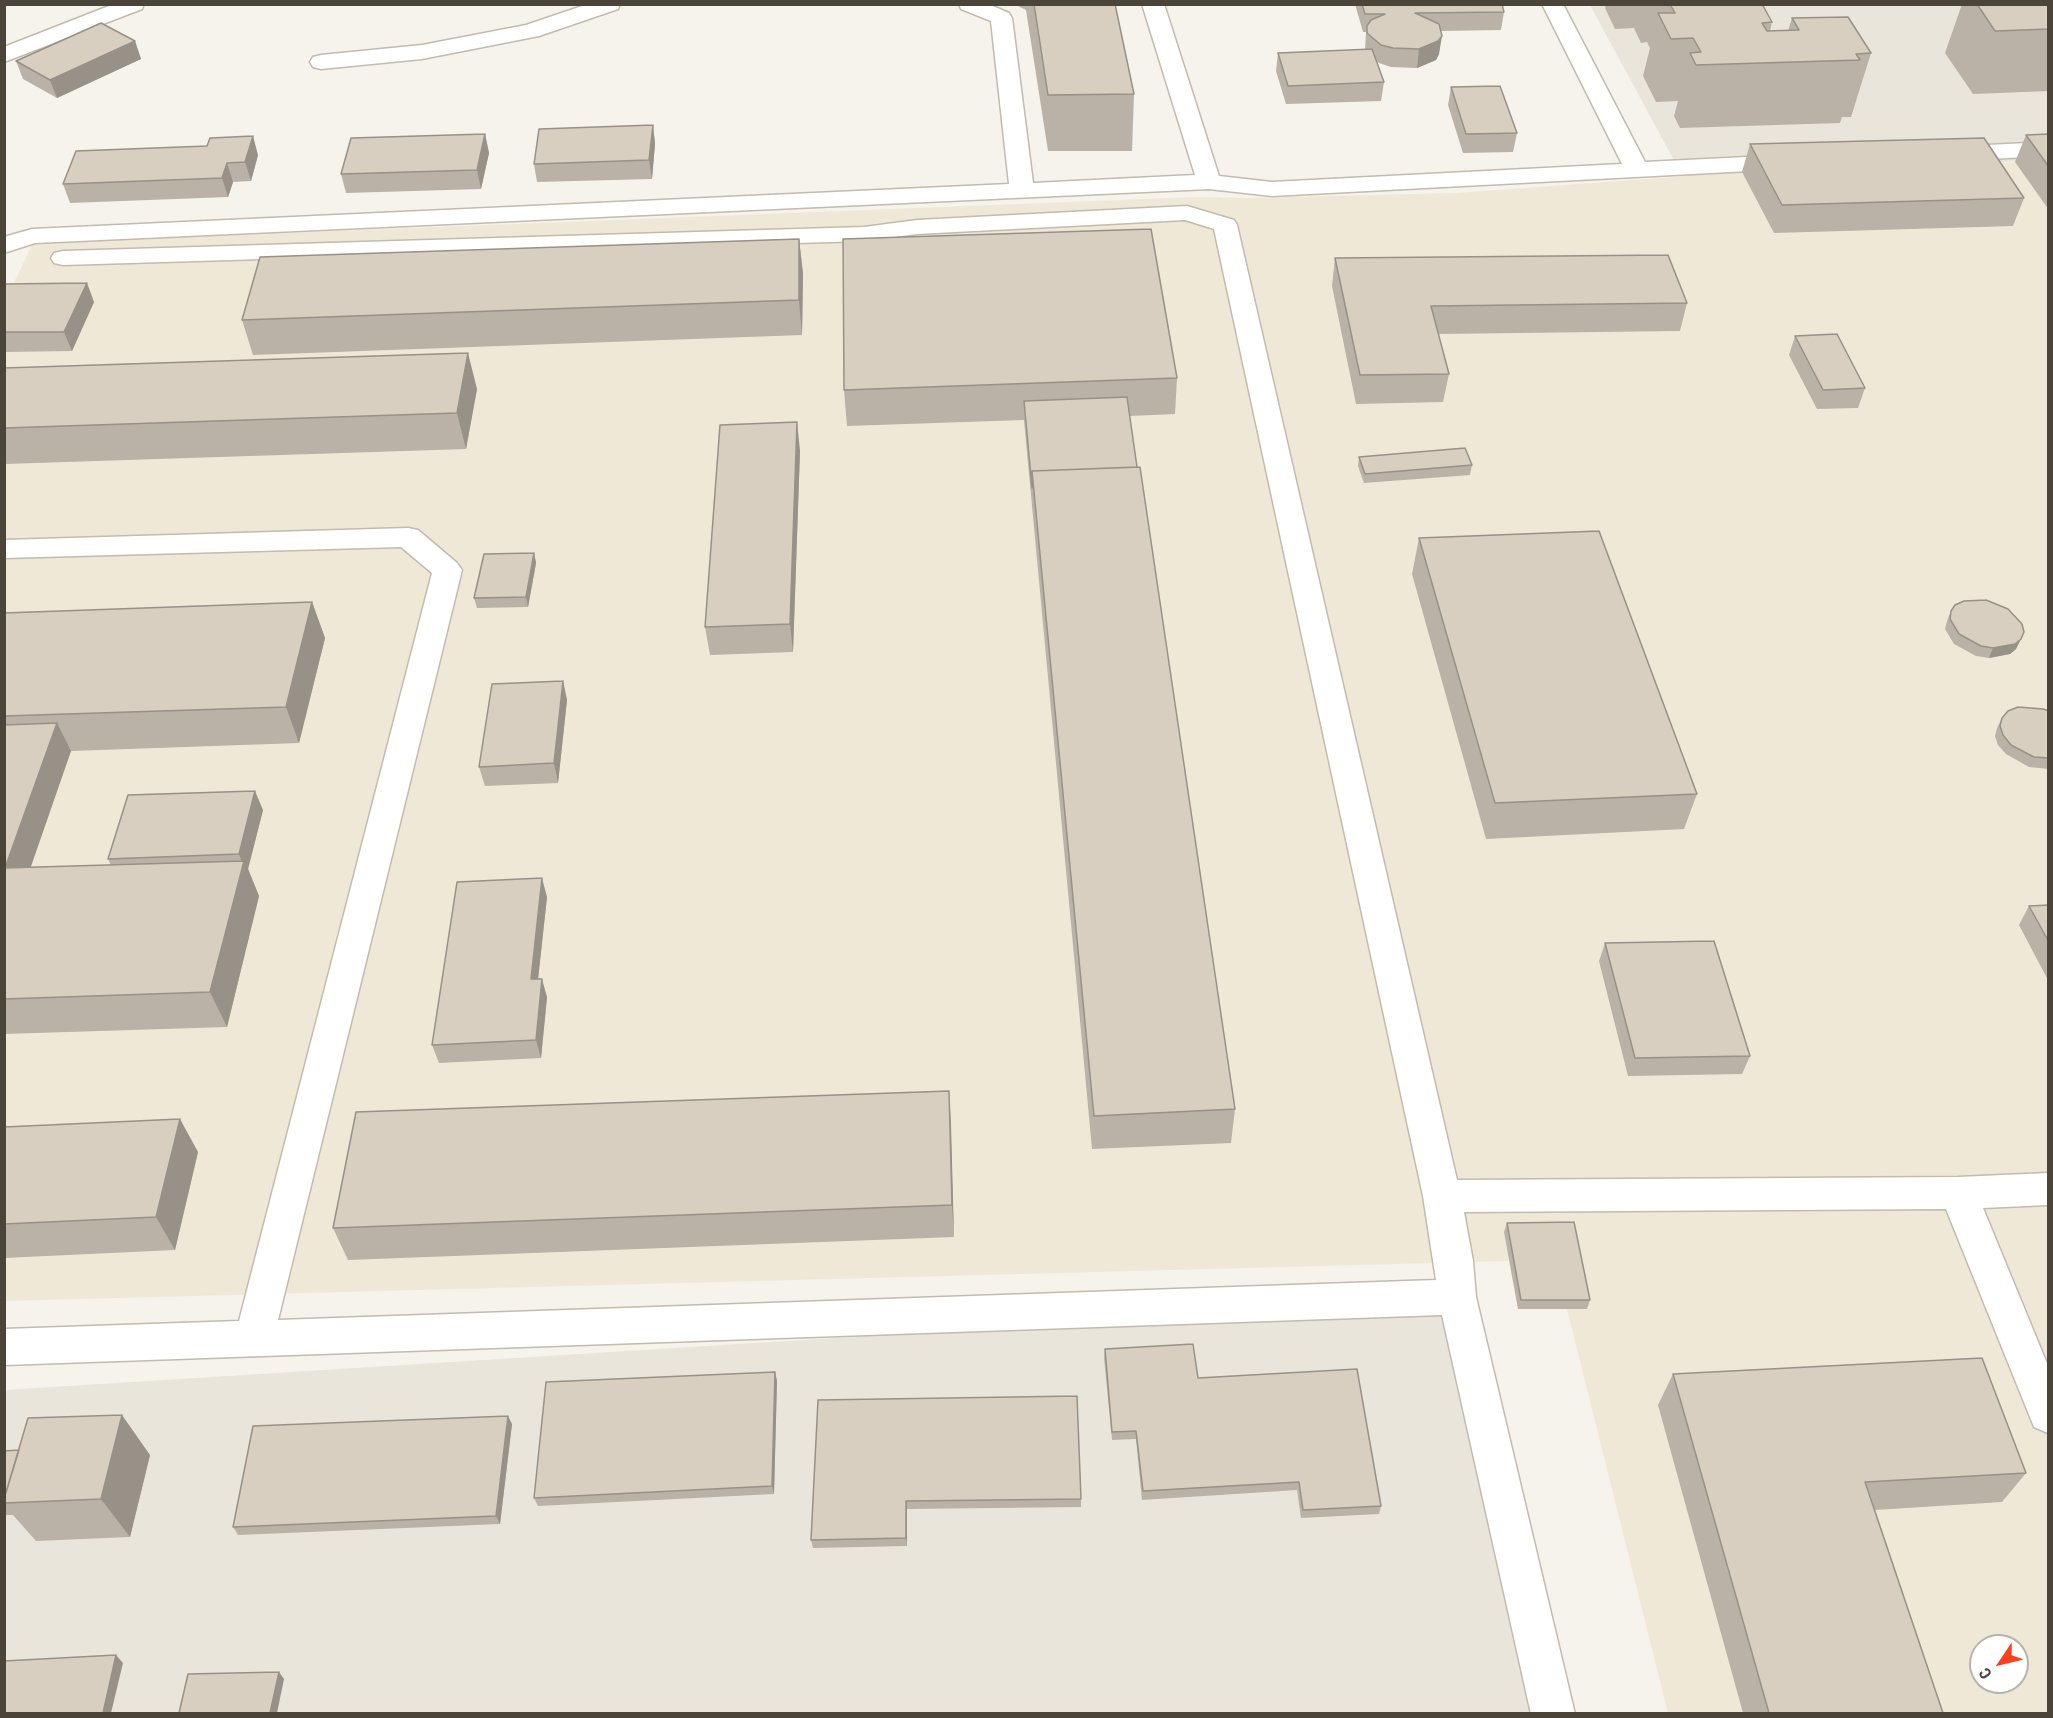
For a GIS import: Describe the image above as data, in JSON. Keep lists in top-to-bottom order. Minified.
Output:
{"north":"bottom left"}
